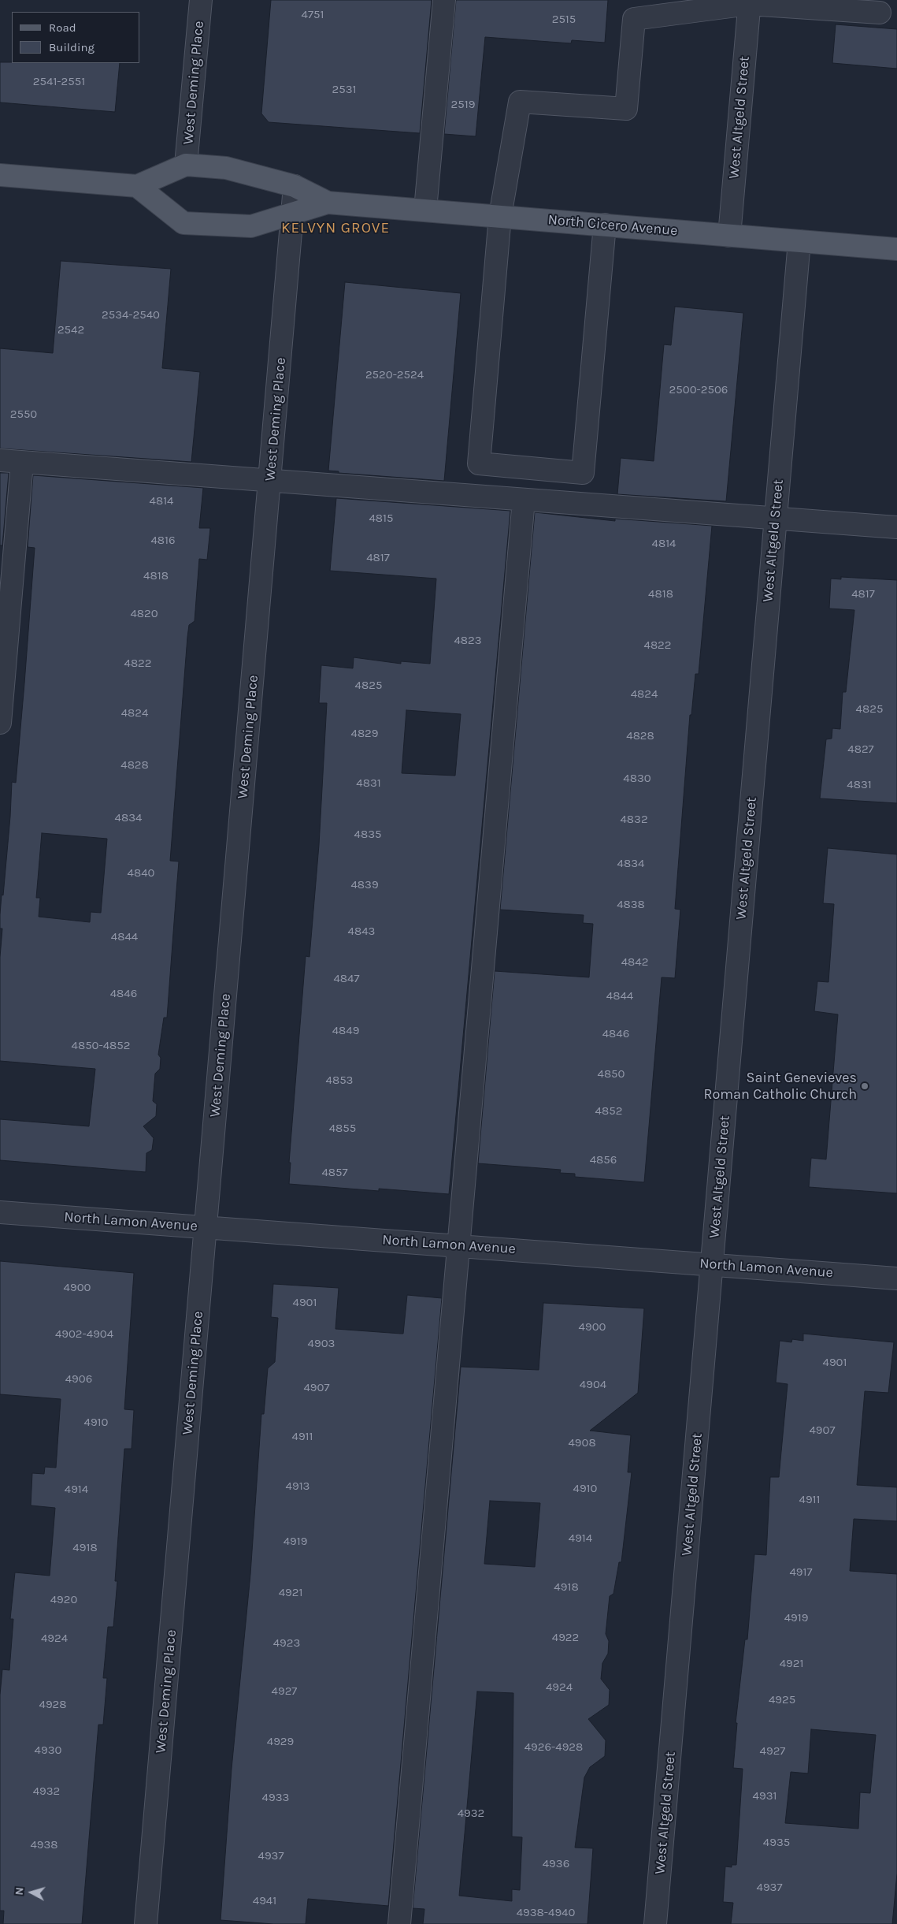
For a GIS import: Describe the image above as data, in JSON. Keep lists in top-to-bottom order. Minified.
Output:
{"streets":{"main road":["North Cicero Avenue"],"street":["West Deming Place","West Altgeld Street","North Lamon Avenue"]},"crossings":[["West Deming Place","North Cicero Avenue"],["West Deming Place","North Lamon Avenue"],["West Altgeld Street","North Cicero Avenue"],["West Altgeld Street","North Lamon Avenue"]],"districts":["KELVYN GROVE"],"places":["Saint Genevieves Roman Catholic Church"],"house_numbers":["4751","2515","2541-2551","2531","2519","2534-2540","2542","2520-2524","2500-2506","2550","4814","4815","4816","4814","4817","4818","4818","4817","4820","4823","4822","4822","4825","4824","4825","4824","4829","4828","4827","4828","4830","4831","4831","4834","4832","4835","4834","4840","4839","4838","4843","4844","4842","4847","4846","4844","4849","4846","4850-4852","4850","4853","4852","4855","4856","4857","4900","4901","4900","4902-4904","4903","4901","4906","4904","4907","4910","4907","4911","4908","4913","4910","4914","4911","4914","4919","4918","4917","4918","4921","4920","4919","4922","4924","4923","4921","4924","4927","4925","4928","4929","4926-4928","4930","4927","4932","4931","4933","4932","4935","4938","4937","4936","4937","4941","4938-4940"],"legend":["Road","Building"],"north":"left"}
